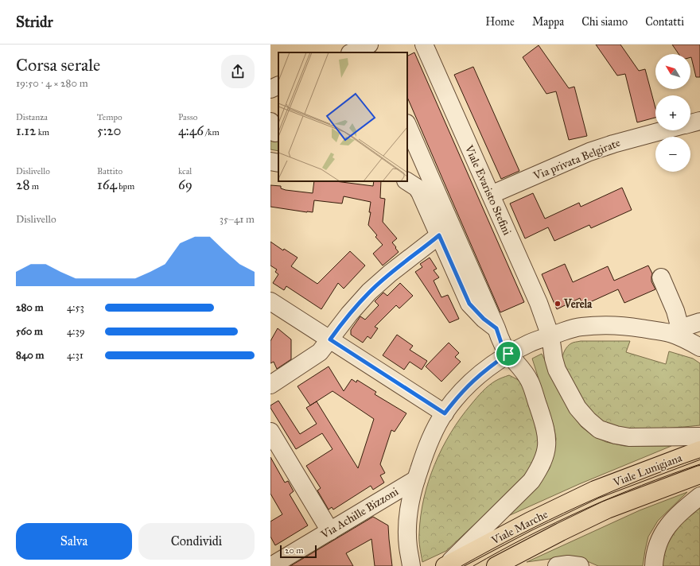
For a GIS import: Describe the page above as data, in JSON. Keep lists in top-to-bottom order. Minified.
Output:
{"streets":{"main road":["Viale Lunigiana","Viale Marche"],"street":["Via privata Belgirate","Viale Evaristo Stefini","Via Achille Bizzoni"]},"crossings":[["Via privata Belgirate","Viale Evaristo Stefini"],["Viale Lunigiana","Viale Marche"]],"places":["Verela"],"scale_bar":"20 m","north":"top left","page":{"header":"Stridr","nav":["Home","Mappa","Chi siamo","Contatti"],"heading":["Corsa serale","19:50 · 4 × 280 m"],"map_buttons":["+","−"],"stats":[["Distanza","1.12 km"],["Tempo","5:20"],["Passo","4:46 /km"],["Dislivello","28 m"],["Battito","164 bpm"],["kcal","69"]],"chart":["Dislivello","35–41 m"],"list":[{"name":"280 m","note":"4:53"},{"name":"560 m","note":"4:39"},{"name":"840 m","note":"4:31"}],"buttons":["Salva","Condividi"],"scale":"20 m"}}
